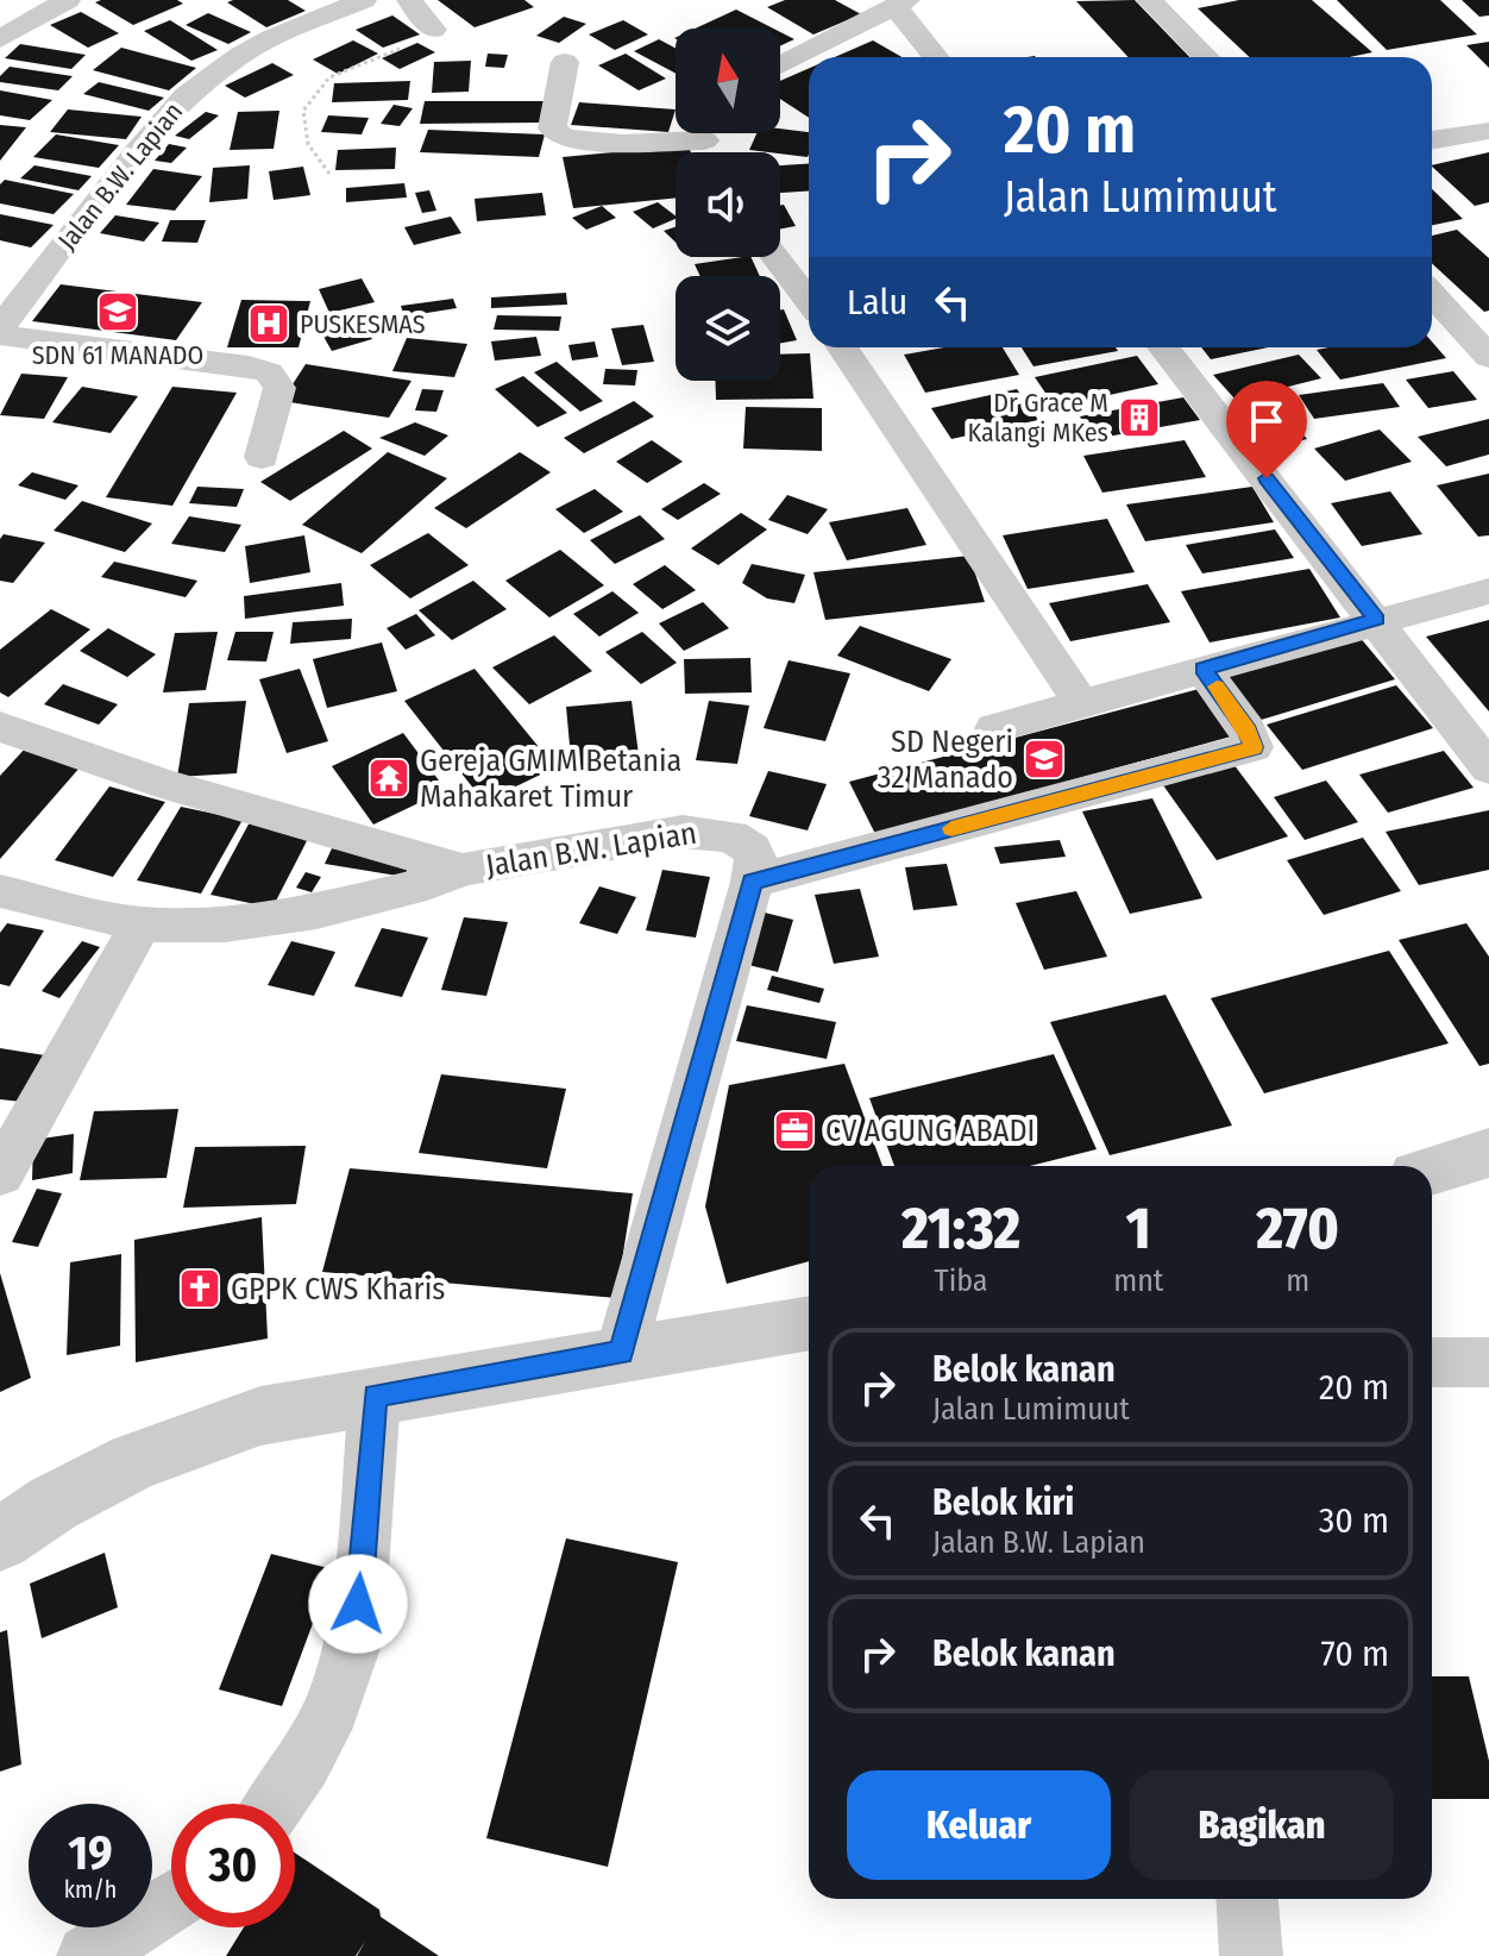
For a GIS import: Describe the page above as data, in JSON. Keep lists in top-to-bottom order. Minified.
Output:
{"streets":{"street":["Jalan B.W. Lapian"]},"places":{"school or university":["SDN 61 MANADO","SD Negeri 32 Manado"],"hospital":["PUSKESMAS"],"building":["Dr Grace M Kalangi MKes"],"temple":["Gereja GMIM Betania Mahakaret Timur"],"office":["CV AGUNG ABADI"],"church":["GPPK CWS Kharis"]},"north":"top","page":{"turn":["20 m","Jalan Lumimuut"],"then":"Lalu","eta":["21:32","Tiba","1","mnt","270","m"],"list":[{"name":"Belok kanan","note":"Jalan Lumimuut","value":"20 m"},{"name":"Belok kiri","note":"Jalan B.W. Lapian","value":"30 m"},{"name":"Belok kanan","value":"70 m"}],"buttons":["Keluar","Bagikan"],"speed":"19 km/h","limit":"30"}}
